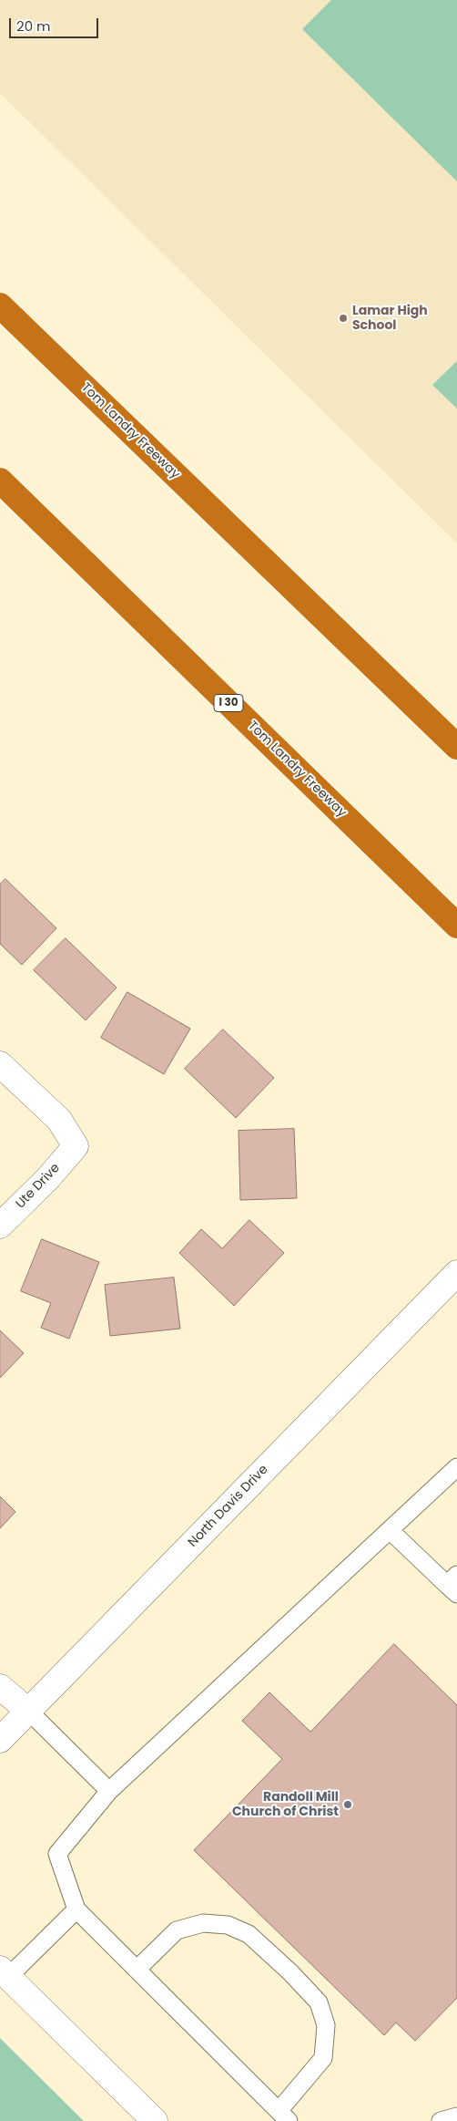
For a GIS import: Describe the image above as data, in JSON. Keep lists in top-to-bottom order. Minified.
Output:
{"streets":{"highway":["Tom Landry Freeway","I 30"],"street":["Ute Drive","North Davis Drive"]},"places":["Lamar High School","Randoll Mill Church of Christ"],"scale_bar":"20 m"}
